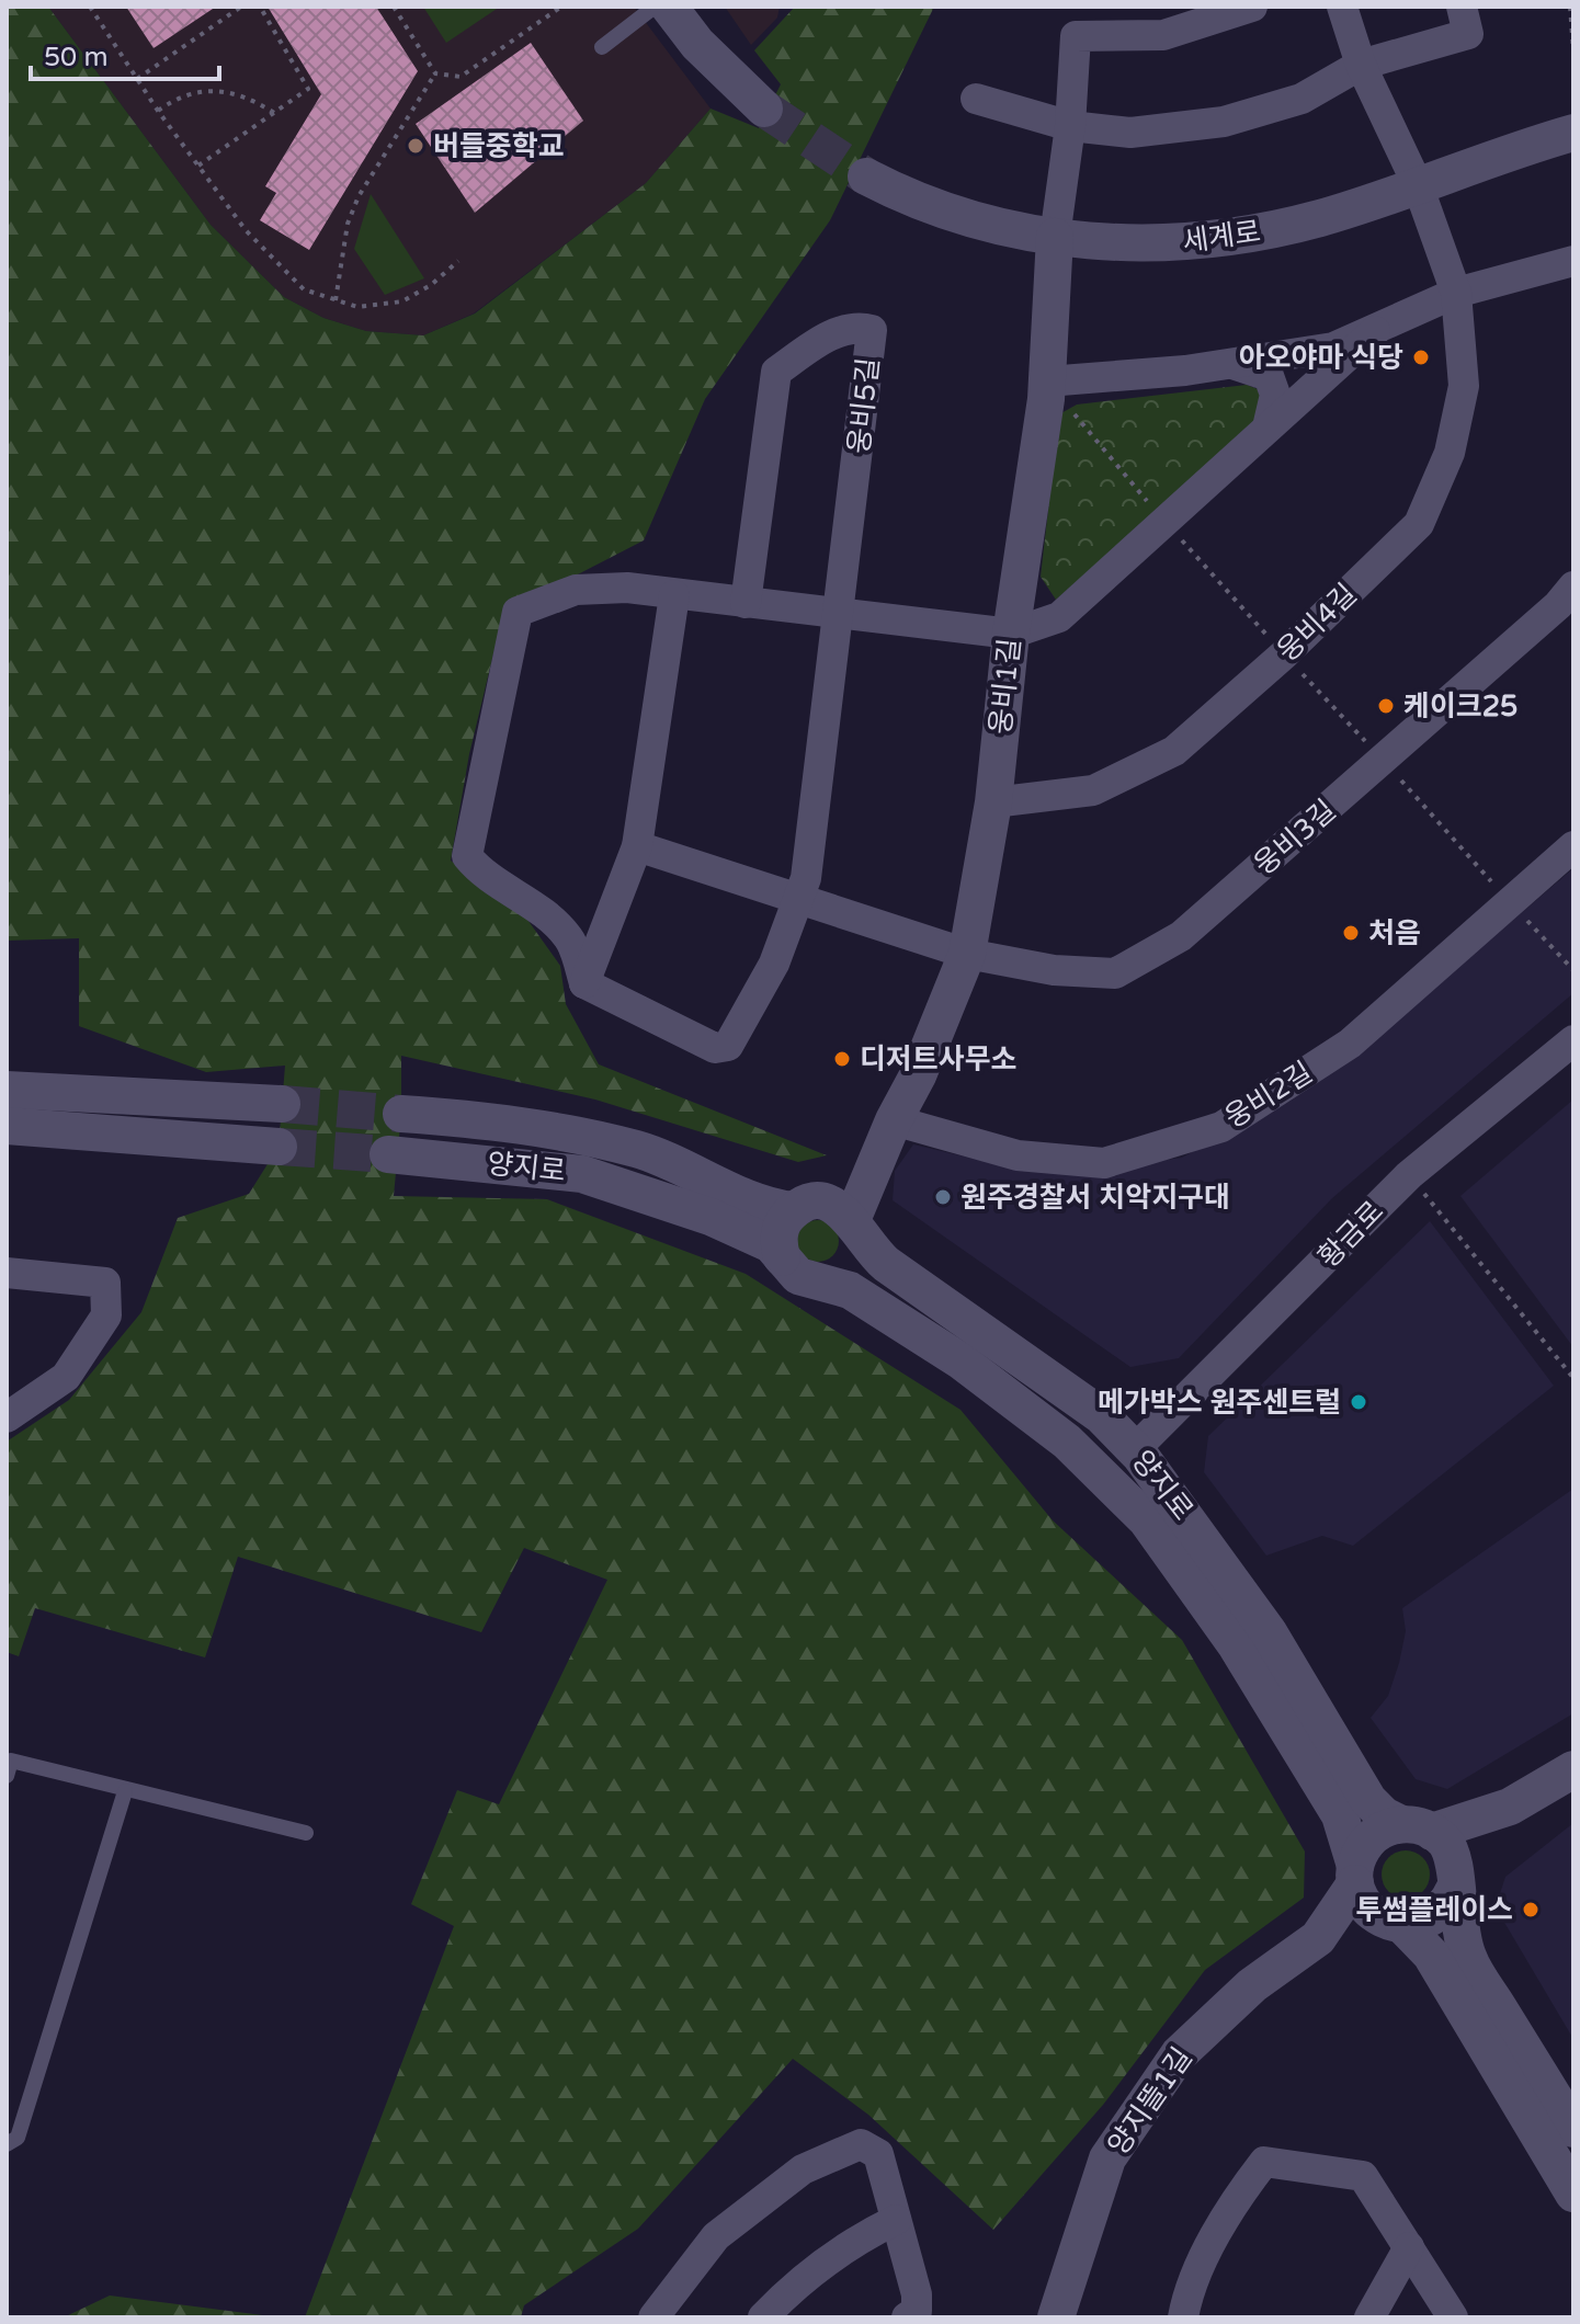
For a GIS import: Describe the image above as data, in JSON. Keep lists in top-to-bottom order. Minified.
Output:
{"streets":{"street":["세계로","웅비5길","웅비4길","웅비1길","웅비3길","웅비2길","양지로","황금로","양지뜰1길"]},"crossings":[["세계로","웅비4길"],["세계로","웅비1길"],["웅비4길","웅비1길"],["웅비1길","웅비3길"],["웅비1길","웅비2길"],["웅비1길","양지로"]],"places":["버들중학교","아오야마 식당","케이크25","처음","디저트사무소","원주경찰서 치악지구대","메가박스 원주센트럴","투썸플레이스"],"scale_bar":"50 m"}
